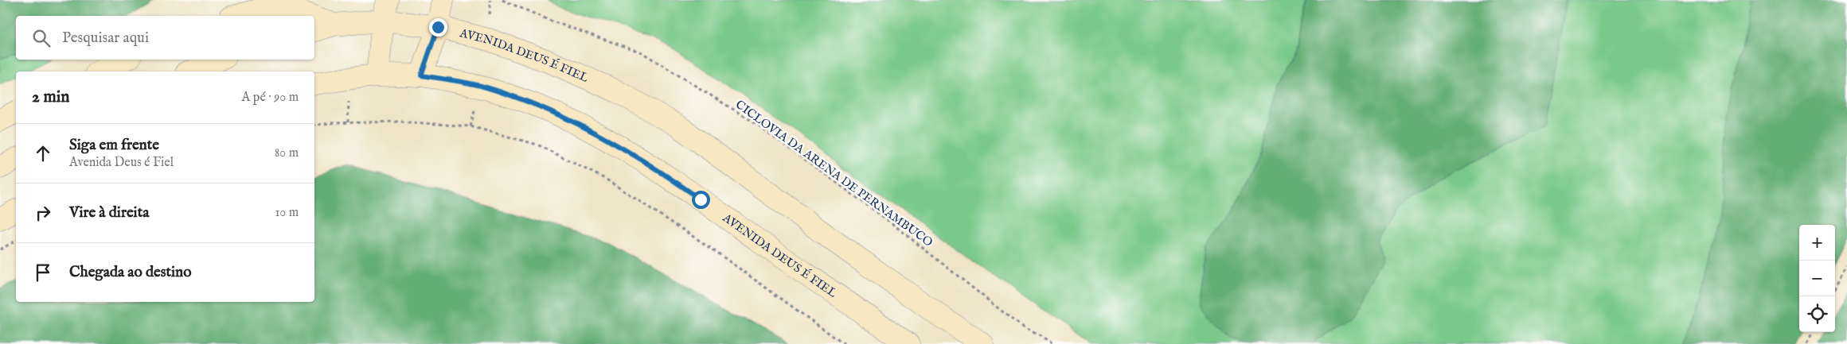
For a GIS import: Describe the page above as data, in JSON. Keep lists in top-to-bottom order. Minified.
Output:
{"streets":{"main road":["AVENIDA DEUS É FIEL"],"path":["CICLOVIA DA ARENA DE PERNAMBUCO"]},"page":{"search":"Pesquisar aqui","heading":["2 min","A pé · 90 m"],"list":[["Siga em frente","Avenida Deus é Fiel","80 m"],["Vire à direita","10 m"],"Chegada ao destino"],"map_buttons":["+","−"]}}
